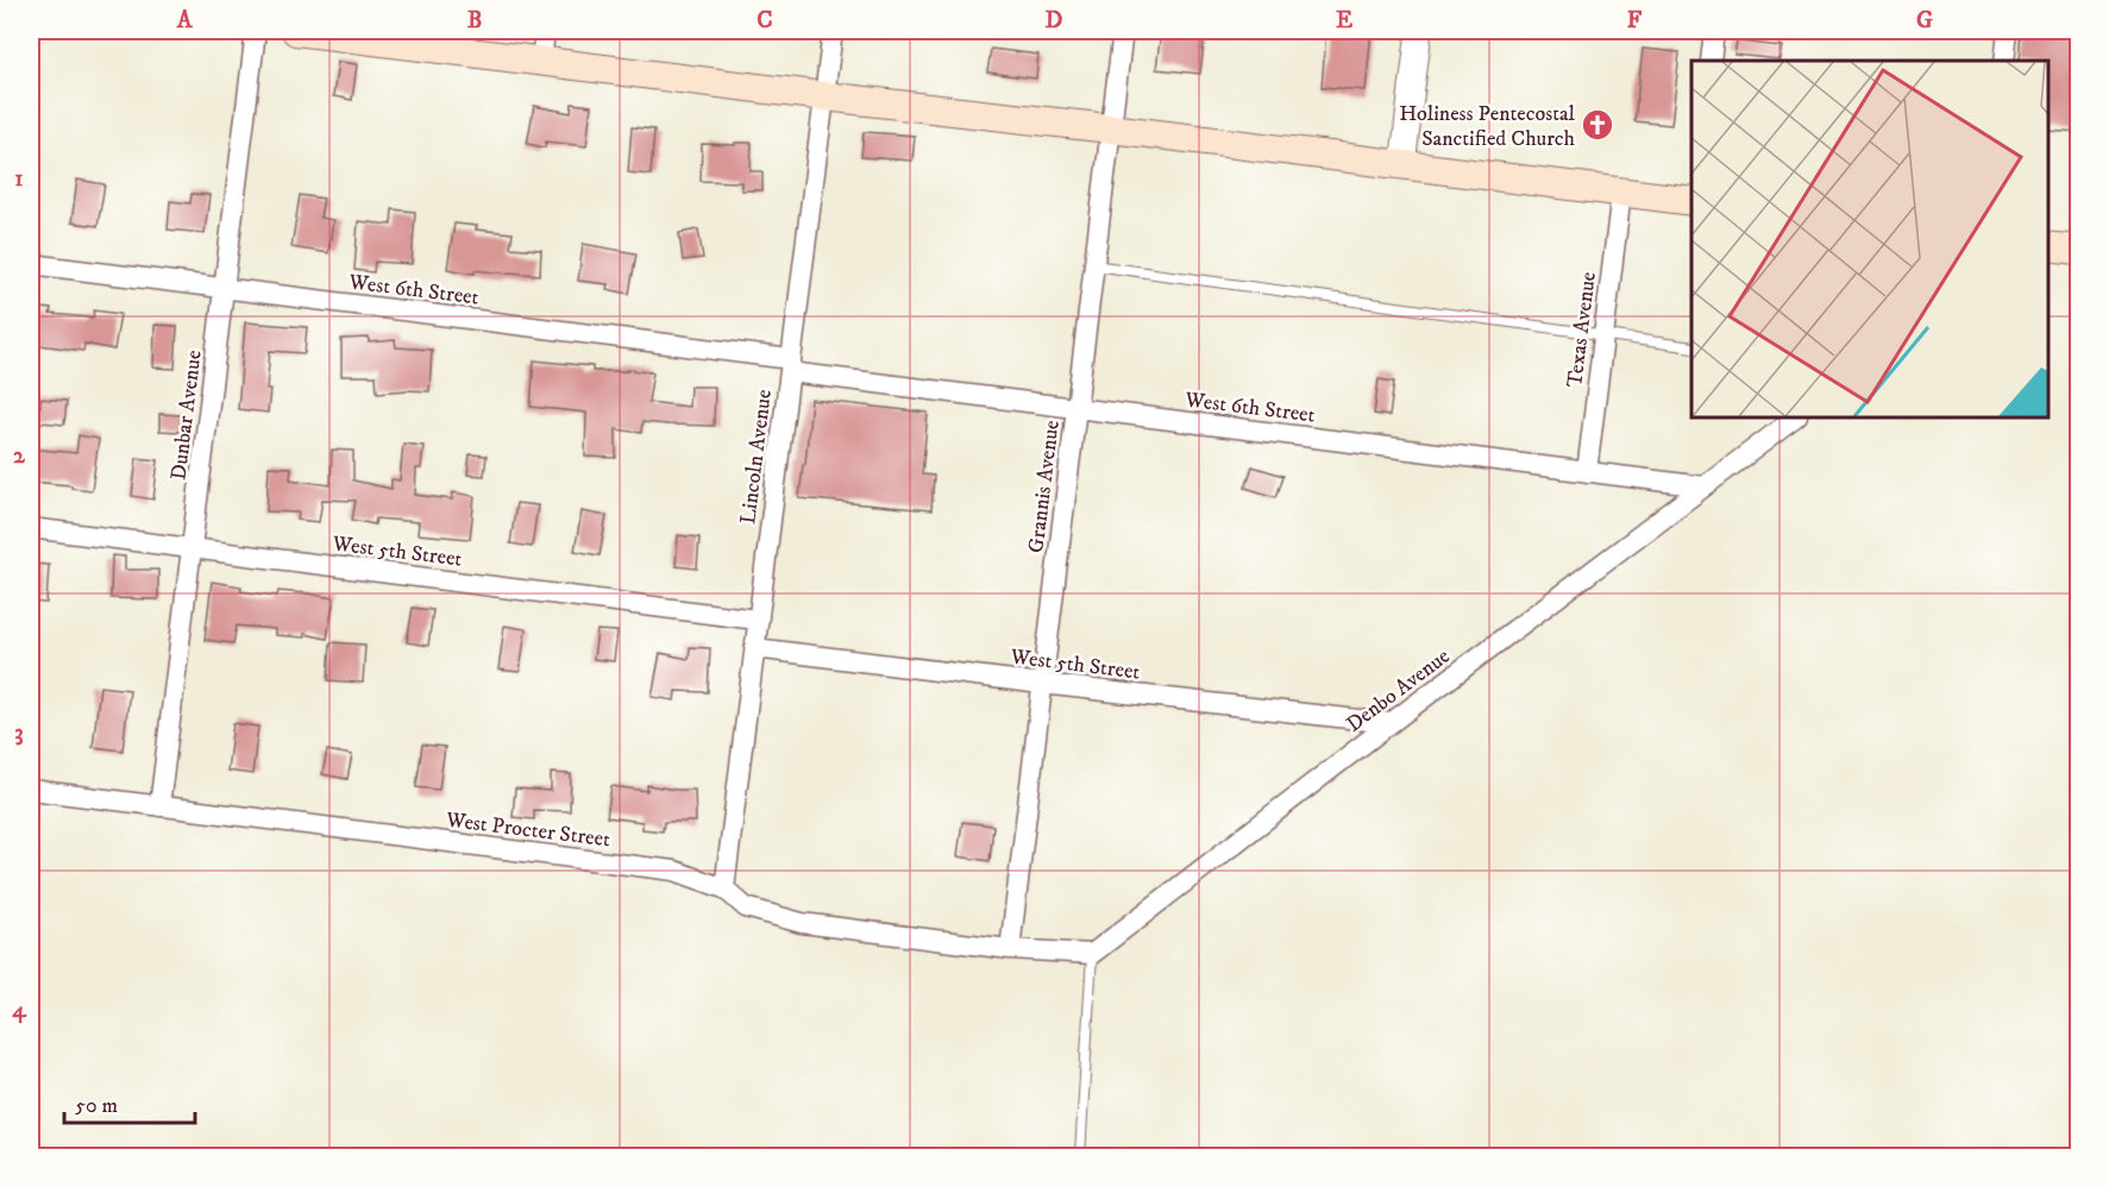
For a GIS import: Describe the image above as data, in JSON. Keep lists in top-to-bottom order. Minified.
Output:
{"streets":{"street":["West 6th Street","Texas Avenue","Dunbar Avenue","Lincoln Avenue","Grannis Avenue","West 5th Street","Denbo Avenue","West Procter Street"]},"crossings":[["West 6th Street","Texas Avenue"],["West 6th Street","Dunbar Avenue"],["West 6th Street","Lincoln Avenue"],["West 6th Street","Grannis Avenue"],["West 6th Street","Denbo Avenue"],["Dunbar Avenue","West 5th Street"],["Dunbar Avenue","West Procter Street"],["Lincoln Avenue","West 5th Street"],["Lincoln Avenue","West Procter Street"],["Grannis Avenue","West 5th Street"],["Grannis Avenue","West Procter Street"],["West 5th Street","Denbo Avenue"]],"places":{"church":["Holiness Pentecostal Sanctified Church"]},"scale_bar":"50 m","grid":{"columns":["A","B","C","D","E","F","G"],"rows":["1","2","3","4"]}}
